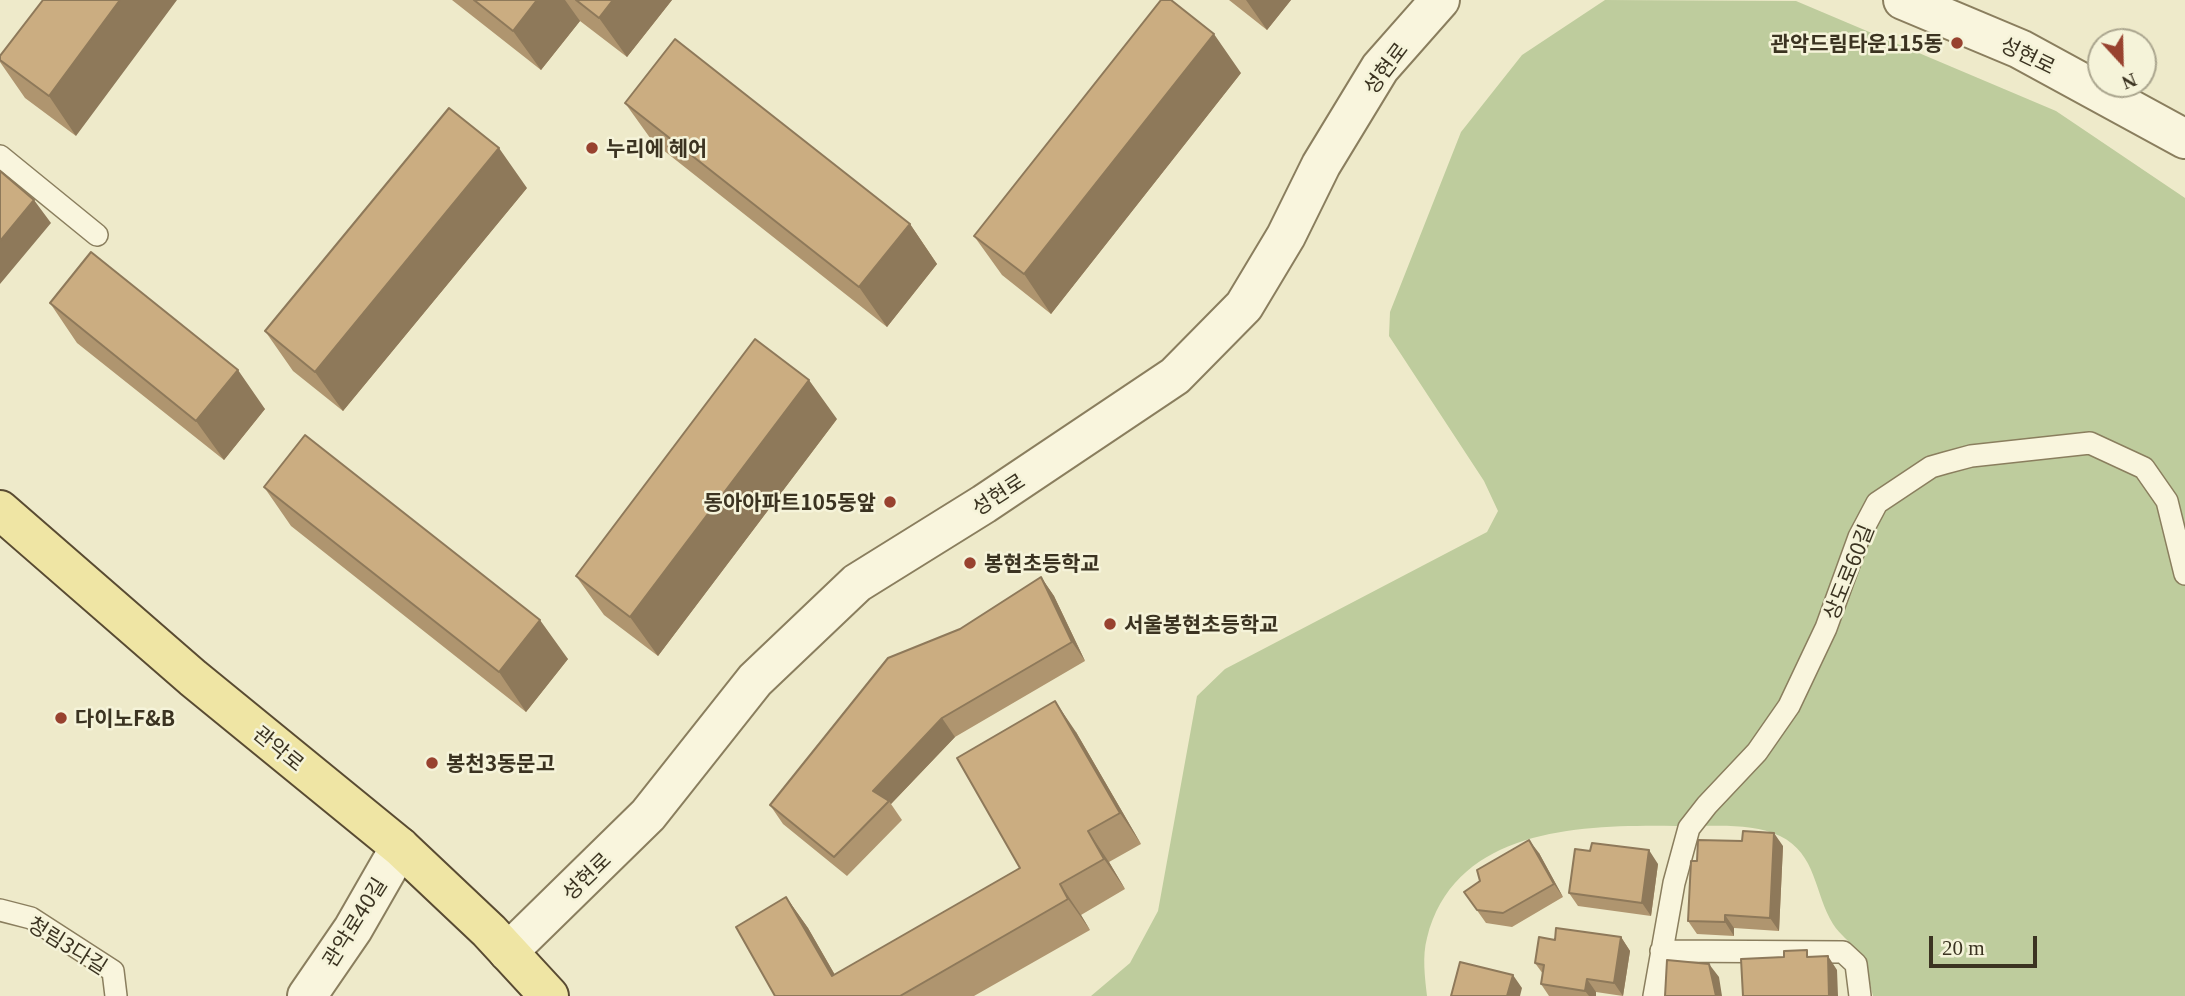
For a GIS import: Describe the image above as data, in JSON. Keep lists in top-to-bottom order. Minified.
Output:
{"streets":{"main road":["관악로"],"street":["성현로","관악로40길"],"lane":["상도로60길","청림3다길"]},"crossings":[["성현로","관악로"],["관악로","관악로40길"]],"places":["관악드림타운115동","누리에 헤어","동아아파트105동앞","봉현초등학교","서울봉현초등학교","다이노F&B","봉천3동문고"],"scale_bar":"20 m","north":"bottom"}
